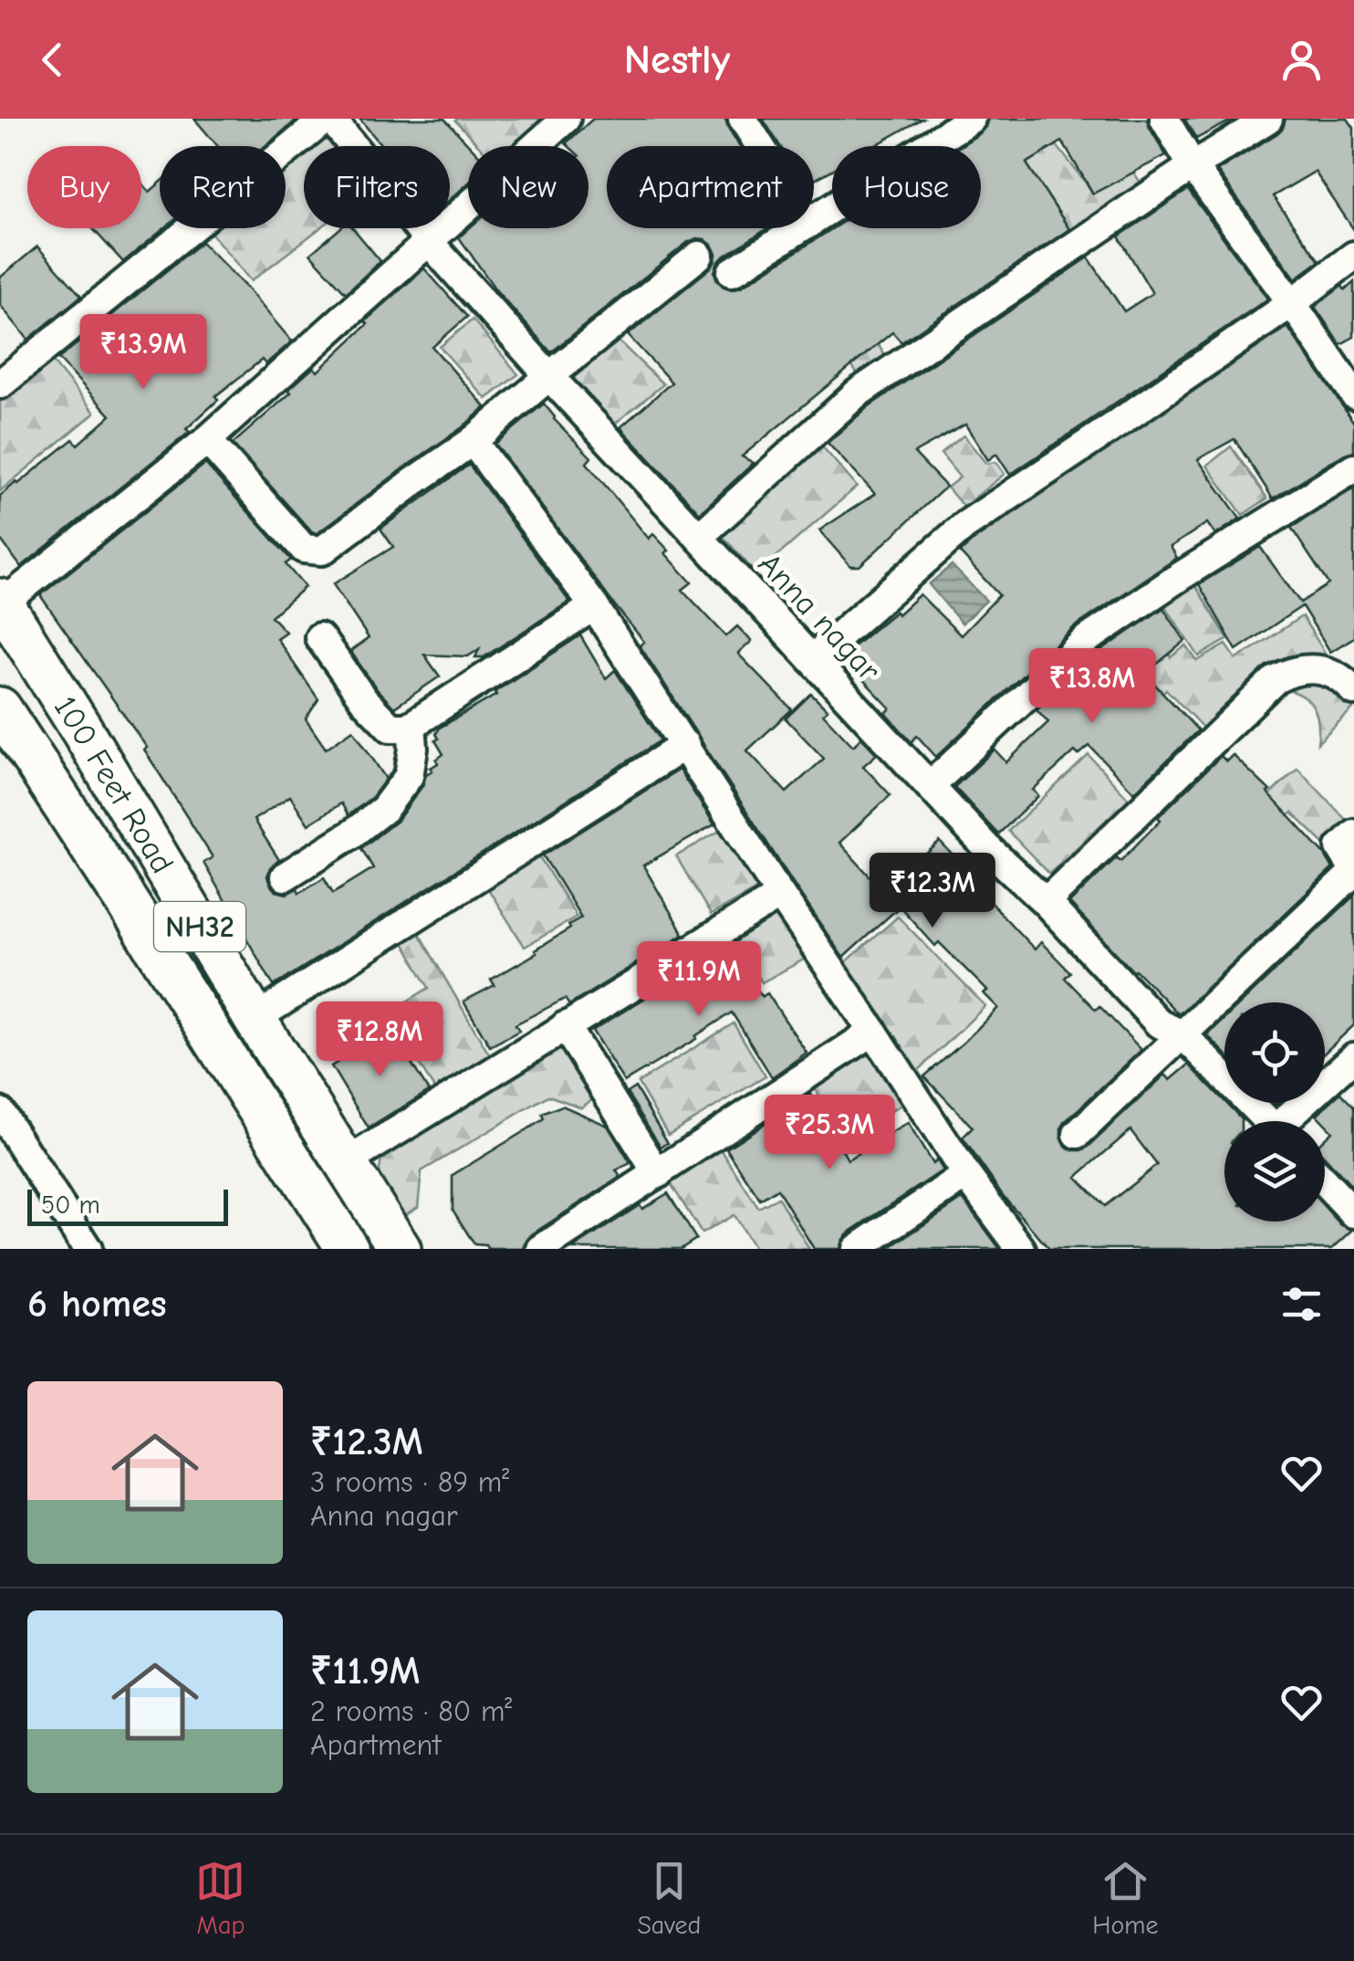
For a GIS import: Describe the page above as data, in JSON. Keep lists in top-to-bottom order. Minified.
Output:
{"streets":{"highway":["100 Feet Road","NH32"],"street":["Anna nagar"]},"scale_bar":"50 m","page":{"header":"Nestly","chip":["Buy","Rent","Filters","New","Apartment","House"],"price":["₹13.9M","₹13.8M","₹12.3M","₹11.9M","₹12.8M","₹25.3M"],"scale":"50 m","heading":"6 homes","list":[{"name":"₹12.3M","note":"3 rooms · 89 m² · Anna nagar"},{"name":"₹11.9M","note":"2 rooms · 80 m² · Apartment"}],"tabs":["Map","Saved","Home"]}}
